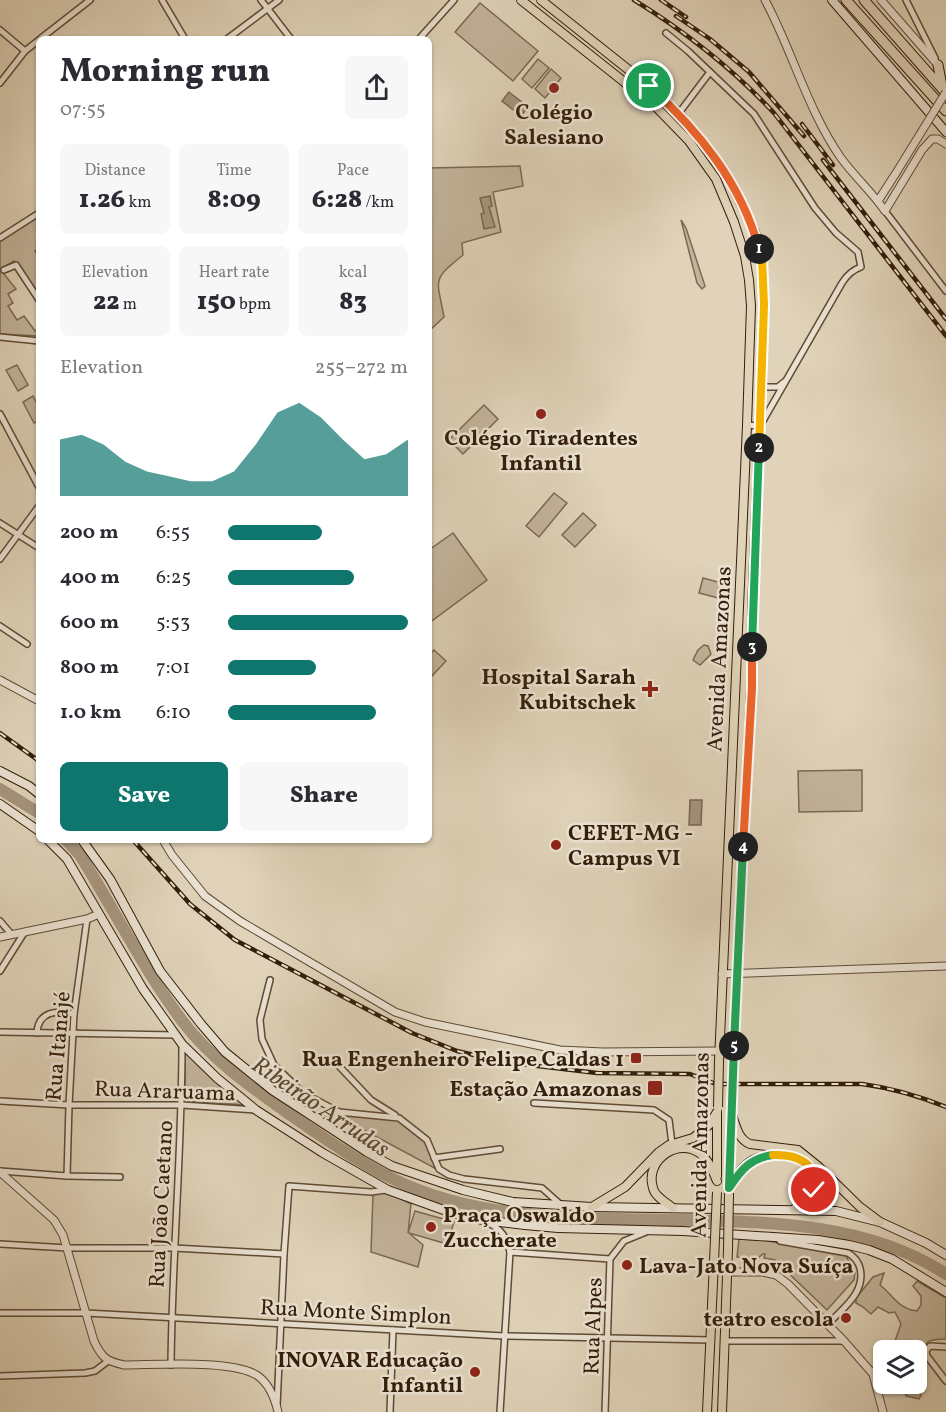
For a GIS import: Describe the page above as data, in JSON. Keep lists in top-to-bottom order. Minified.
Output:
{"streets":{"main road":["Avenida Amazonas"],"street":["Rua Itanajé","Rua Araruama","Rua João Caetano","Rua Monte Simplon","Rua Alpes"]},"crossings":[["Avenida Amazonas","Rua Monte Simplon"],["Rua Itanajé","Rua Araruama"],["Rua Araruama","Rua João Caetano"],["Rua João Caetano","Rua Monte Simplon"],["Rua Monte Simplon","Rua Alpes"]],"water":["Ribeirão Arrudas"],"places":{"other":["Colégio Salesiano","Colégio Tiradentes Infantil","CEFET-MG - Campus VI","Praça Oswaldo Zuccherate","Lava-Jato Nova Suíça","teatro escola","INOVAR Educação Infantil"],"health":["Hospital Sarah Kubitschek"],"transit":["Rua Engenheiro Felipe Caldas 1","Estação Amazonas"]},"page":{"heading":["Morning run","07:55"],"stats":[["Distance","1.26 km"],["Time","8:09"],["Pace","6:28 /km"],["Elevation","22 m"],["Heart rate","150 bpm"],["kcal","83"]],"pins":["1","2","3","4","5"],"chart":["Elevation","255–272 m"],"list":[{"name":"200 m","note":"6:55"},{"name":"400 m","note":"6:25"},{"name":"600 m","note":"5:53"},{"name":"800 m","note":"7:01"},{"name":"1.0 km","note":"6:10"}],"buttons":["Save","Share"]}}
